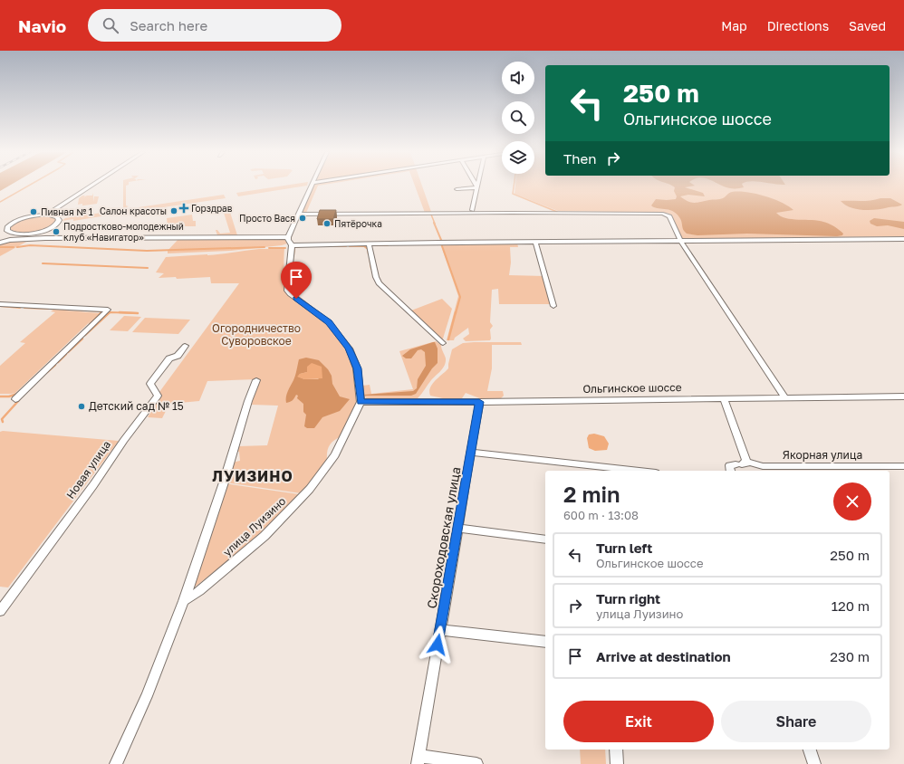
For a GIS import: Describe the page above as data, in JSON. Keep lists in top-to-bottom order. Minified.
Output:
{"streets":{"street":["Ольгинское шоссе","Якорная улица","Новая улица","улица Луизино","Скороходовская улица"]},"crossings":[["Ольгинское шоссе","улица Луизино"],["Ольгинское шоссе","Скороходовская улица"]],"districts":["ЛУИЗИНО"],"parks":["Огородничество Суворовское"],"places":{"health":["Горздрав"],"other":["Салон красоты","Пивная № 1","Просто Вася","Пятёрочка","Подростково-молодежный клуб «Навигатор»","Детский сад № 15"]},"page":{"header":"Navio","search":"Search here","nav":["Map","Directions","Saved"],"turn":["250 m","Ольгинское шоссе"],"then":"Then","heading":["2 min","600 m · 13:08"],"list":[{"name":"Turn left","note":"Ольгинское шоссе","value":"250 m"},{"name":"Turn right","note":"улица Луизино","value":"120 m"},{"name":"Arrive at destination","value":"230 m"}],"buttons":["Exit","Share"]}}
